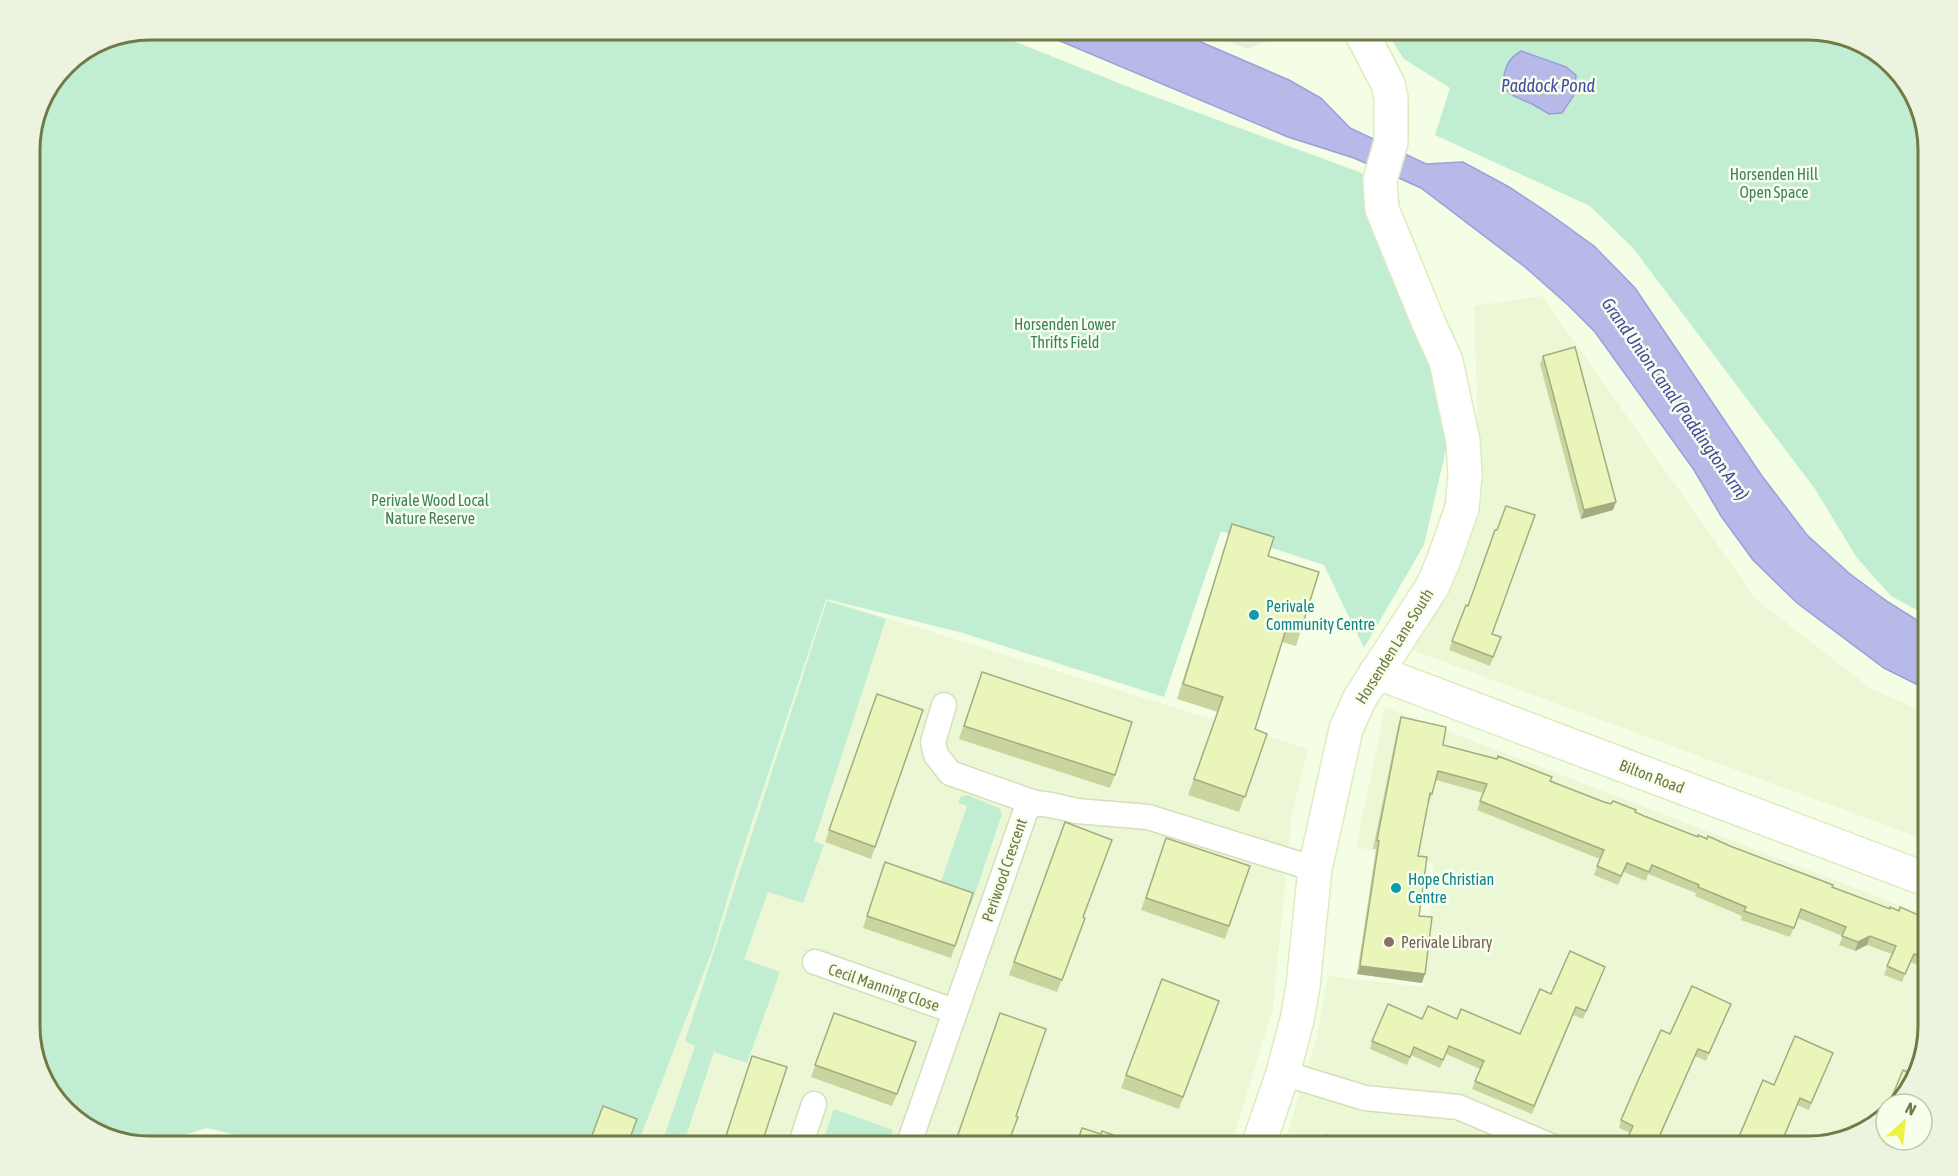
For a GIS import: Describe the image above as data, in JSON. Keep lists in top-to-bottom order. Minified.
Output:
{"streets":{"street":["Horsenden Lane South","Bilton Road","Periwood Crescent","Cecil Manning Close"]},"crossings":[["Horsenden Lane South","Bilton Road"],["Horsenden Lane South","Periwood Crescent"],["Periwood Crescent","Cecil Manning Close"]],"water":["Paddock Pond","Grand Union Canal (Paddington Arm)"],"parks":["Horsenden Hill Open Space","Horsenden Lower Thrifts Field","Perivale Wood Local Nature Reserve"],"places":["Perivale Community Centre","Hope Christian Centre","Perivale Library"],"north":"top right"}
